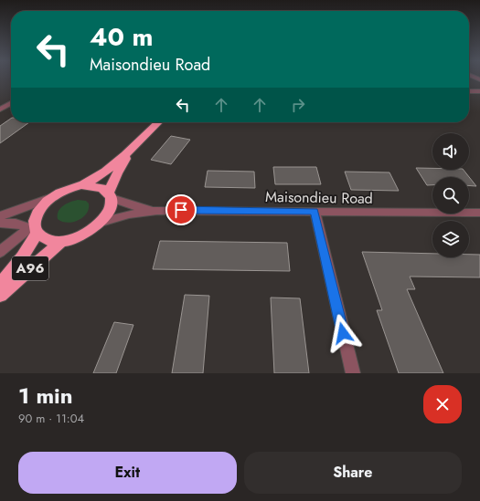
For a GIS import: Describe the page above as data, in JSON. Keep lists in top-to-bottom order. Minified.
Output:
{"streets":{"highway":["A96"],"street":["Maisondieu Road"]},"page":{"turn":["40 m","Maisondieu Road"],"heading":["1 min","90 m · 11:04"],"buttons":["Exit","Share"]}}
